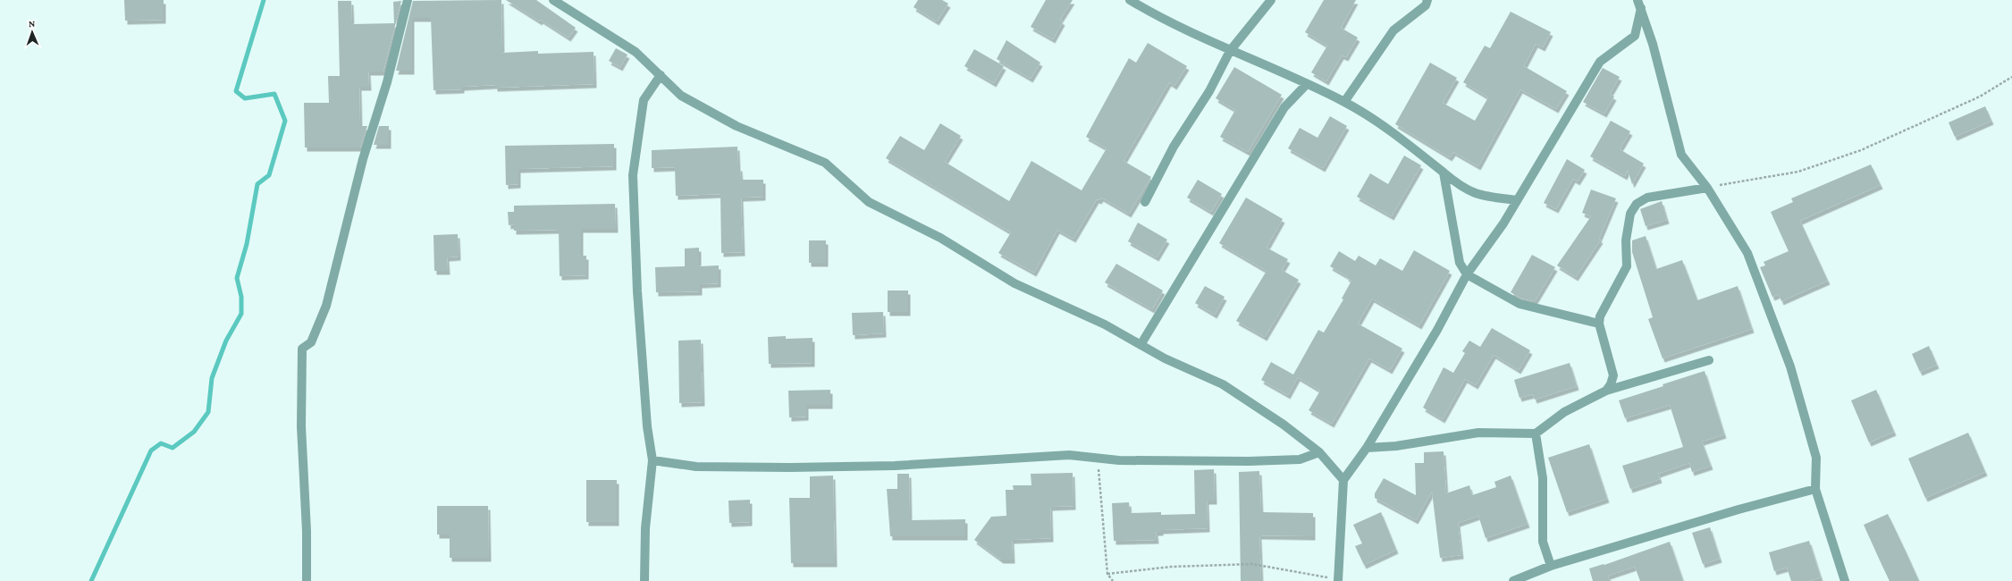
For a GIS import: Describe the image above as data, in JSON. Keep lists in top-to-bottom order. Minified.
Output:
{"north":"top"}
